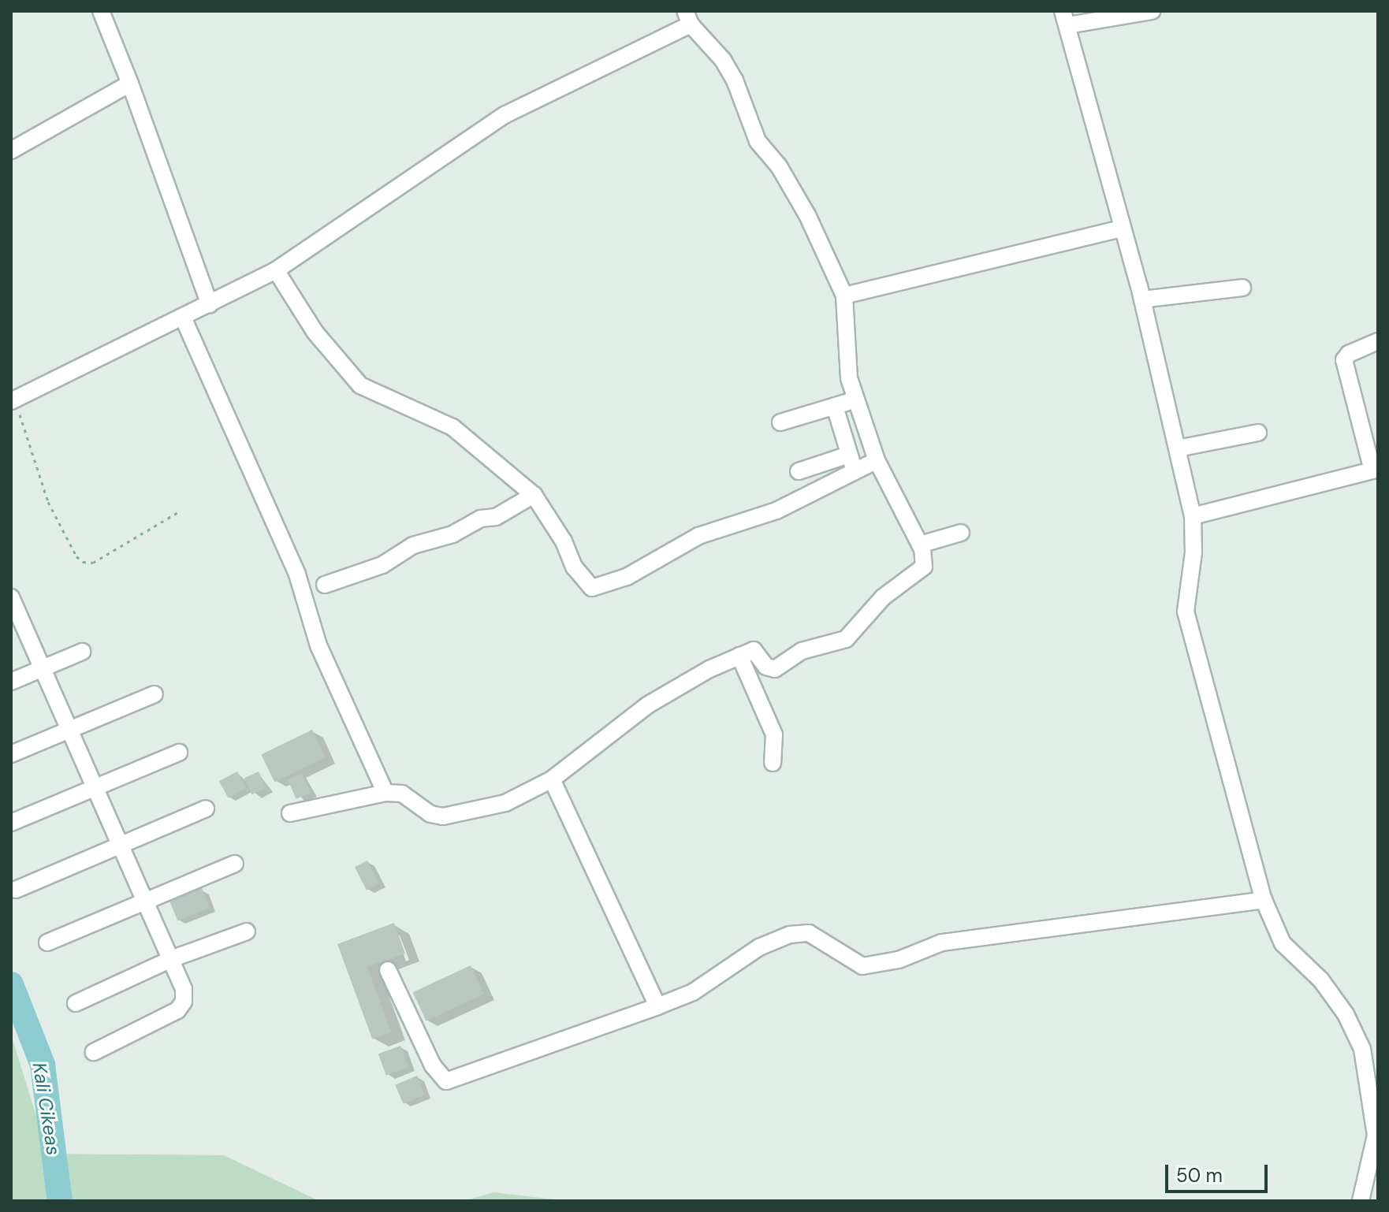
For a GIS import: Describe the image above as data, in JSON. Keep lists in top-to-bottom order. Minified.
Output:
{"water":["Kali Cikeas"],"scale_bar":"50 m"}
